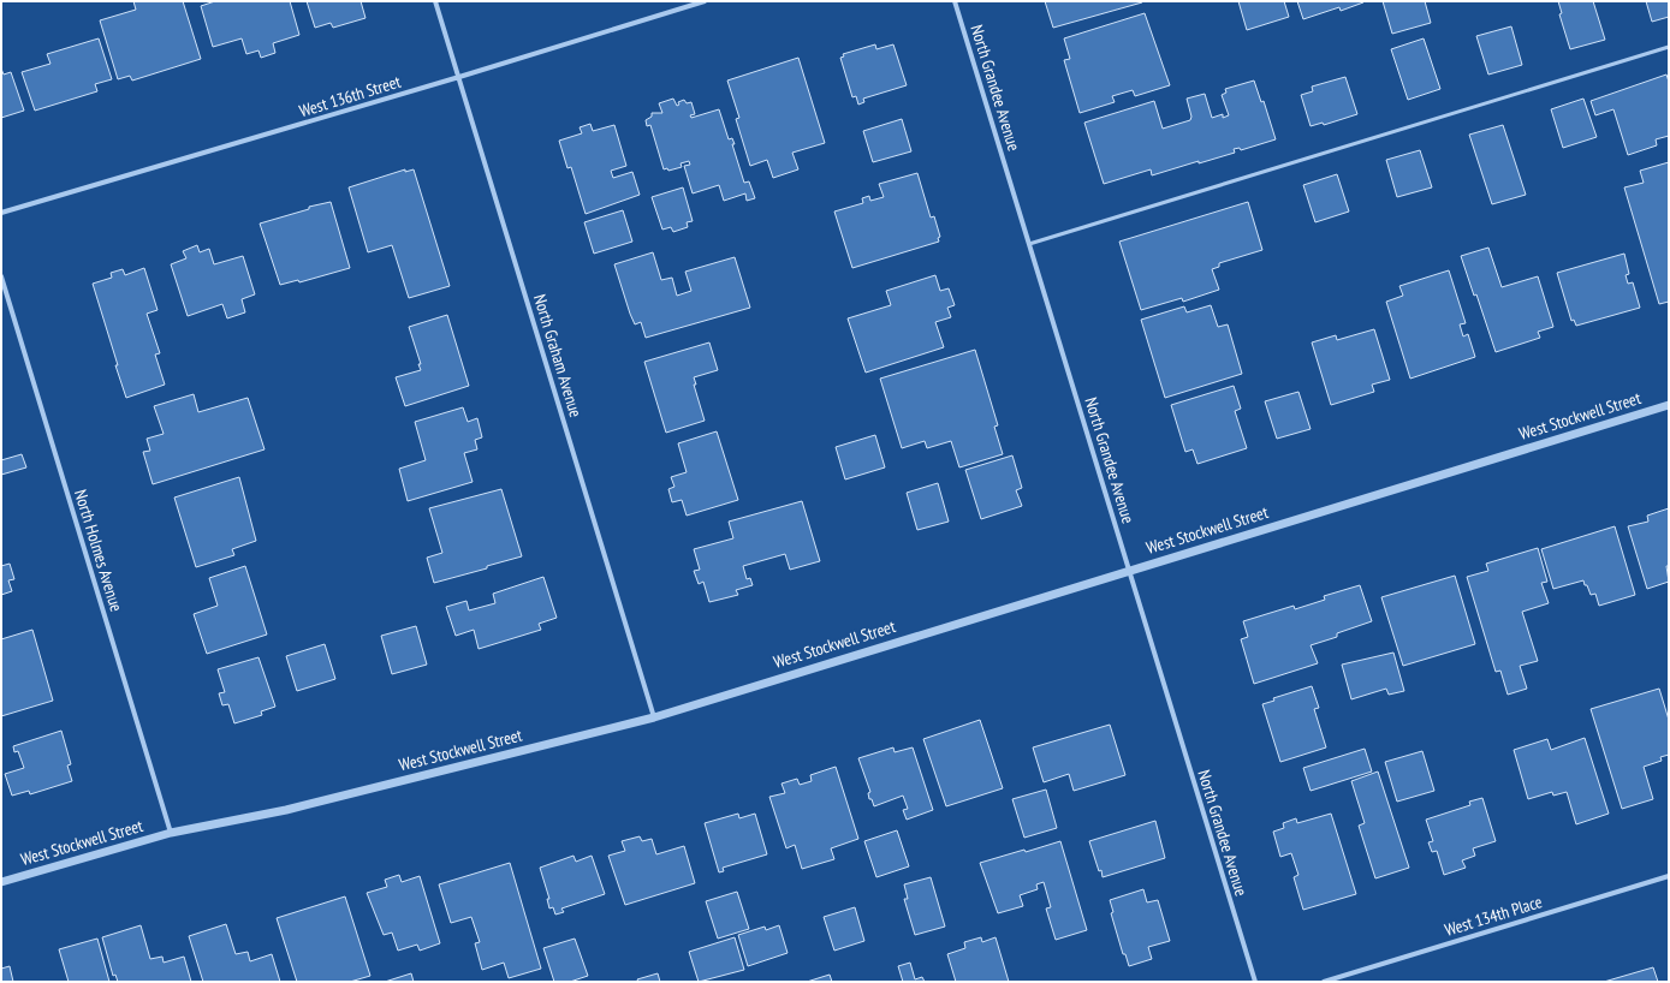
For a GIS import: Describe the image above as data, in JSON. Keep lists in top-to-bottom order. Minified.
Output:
{"streets":{"street":["North Grandee Avenue","West 136th Street","North Graham Avenue","West Stockwell Street","North Holmes Avenue","West 134th Place"]},"crossings":[["North Grandee Avenue","West Stockwell Street"],["West 136th Street","North Graham Avenue"],["North Graham Avenue","West Stockwell Street"],["West Stockwell Street","North Holmes Avenue"]]}
